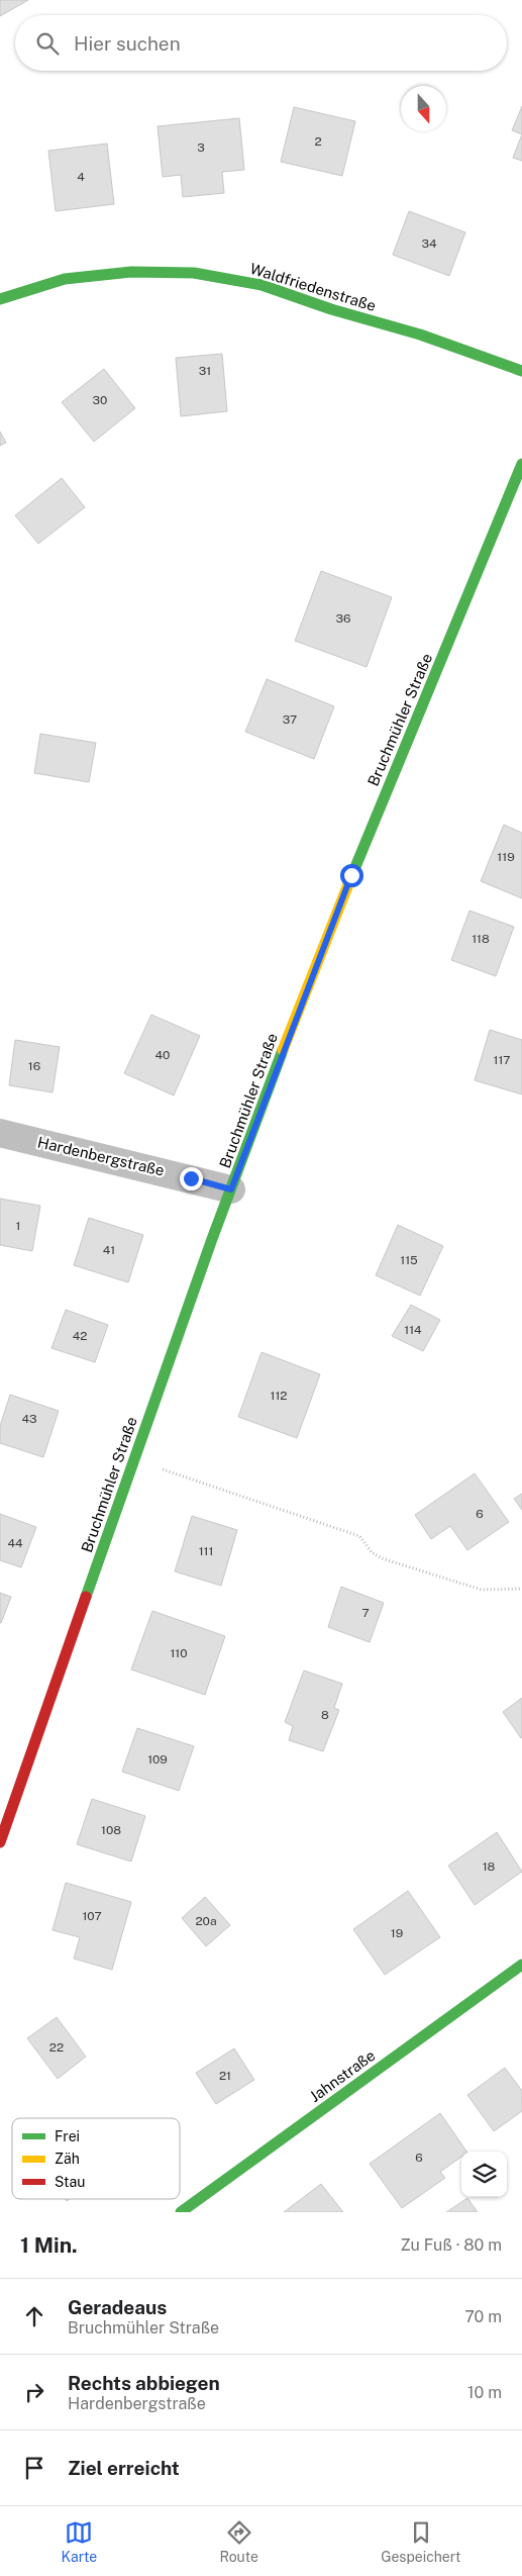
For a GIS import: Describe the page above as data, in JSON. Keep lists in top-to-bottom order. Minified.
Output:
{"streets":{"street":["Waldfriedenstraße","Bruchmühler Straße","Hardenbergstraße","Jahnstraße"]},"crossings":[["Bruchmühler Straße","Hardenbergstraße"]],"house_numbers":["2","3","4","34","31","30","36","37","119","118","40","117","16","1","41","115","114","42","112","43","6","44","111","7","110","8","109","108","18","107","20a","19","22","21","6"],"legend":["Frei","Zäh","Stau"],"north":"bottom","page":{"search":"Hier suchen","heading":["1 Min.","Zu Fuß · 80 m"],"list":[["Geradeaus","Bruchmühler Straße","70 m"],["Rechts abbiegen","Hardenbergstraße","10 m"],"Ziel erreicht"],"nav":["Karte","Route","Gespeichert"]}}
